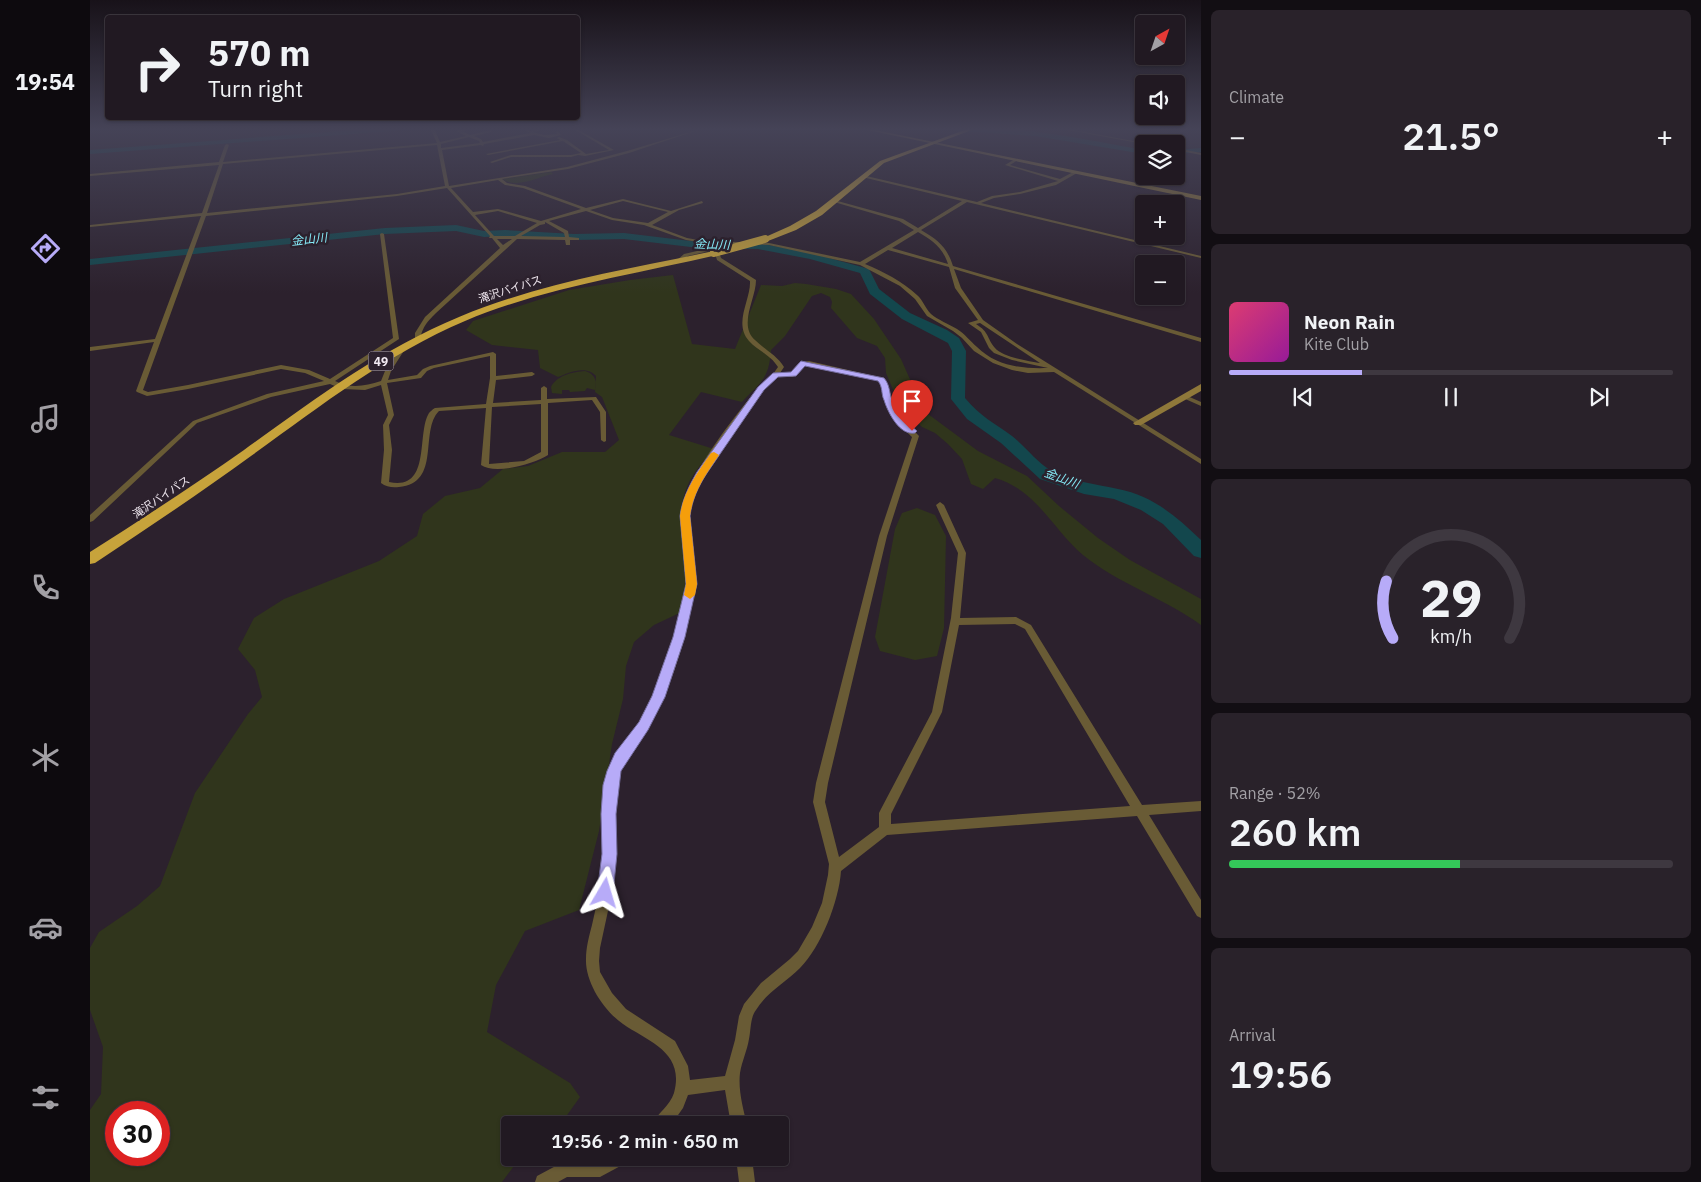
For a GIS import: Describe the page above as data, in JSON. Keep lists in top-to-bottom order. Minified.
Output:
{"streets":{"highway":["滝沢バイパス","49"]},"water":["金山川"],"north":"top right","page":{"tabs":"19:54","tile":["Climate",["Range · 52%","260 km"],["Arrival","19:56"]],"map_buttons":["+","−"],"turn":["570 m","Turn right"],"heat":["−","21.5°","+"],"song":["Neon Rain","Kite Club"],"limit":"30","trip":"19:56 · 2 min · 650 m","gauge":["29","km/h"]}}
